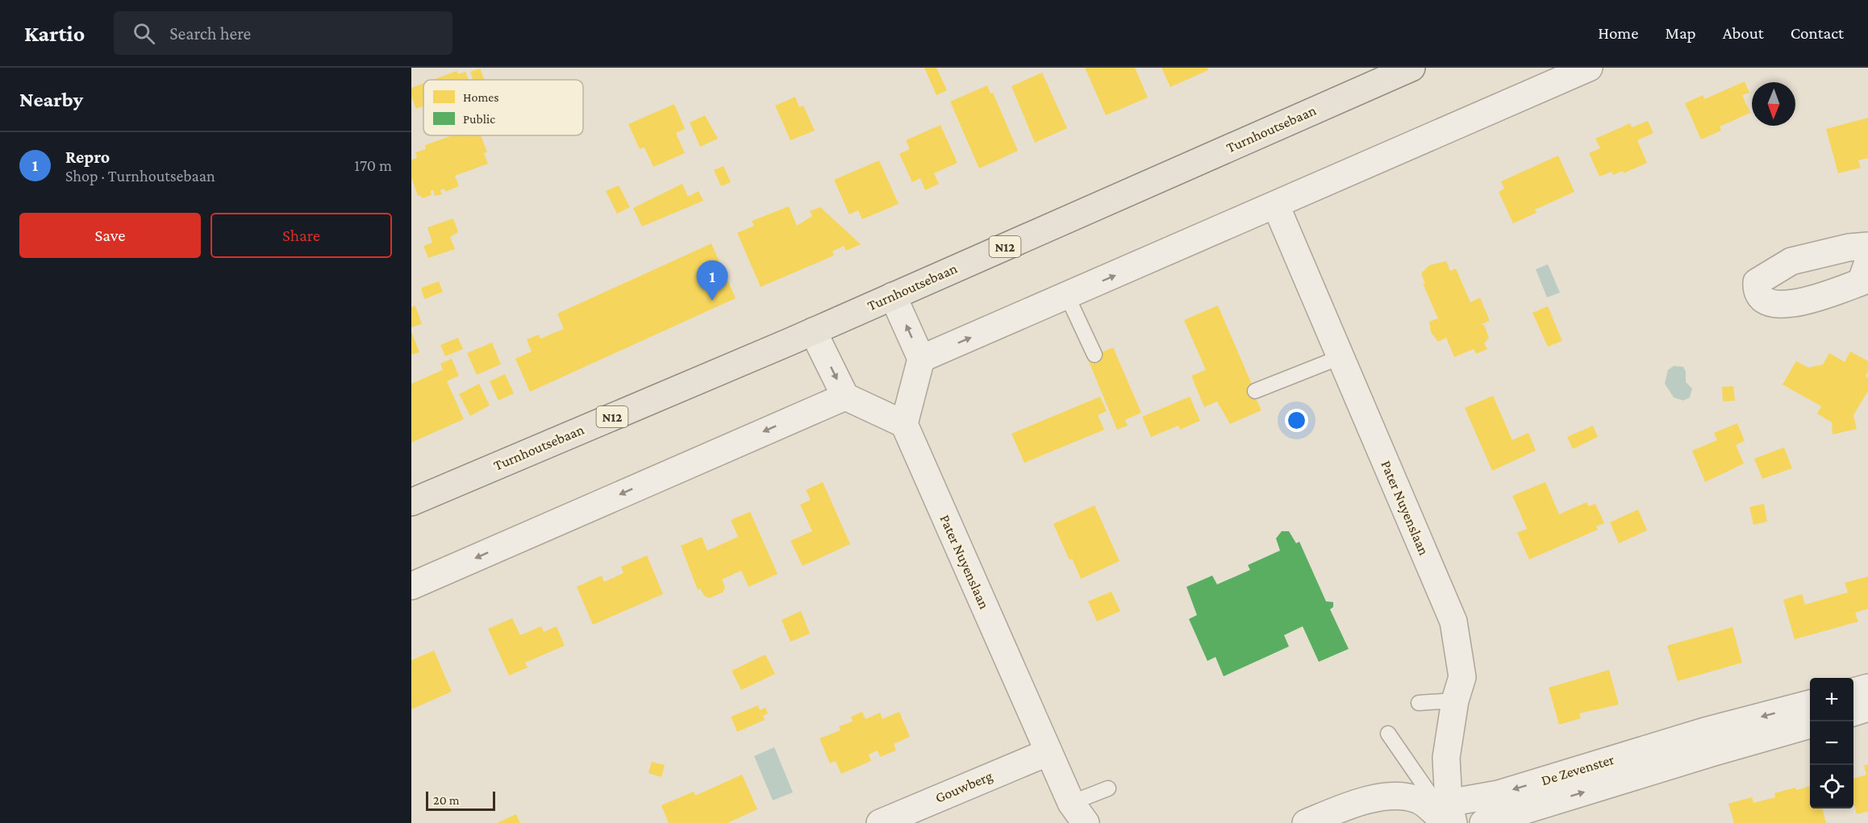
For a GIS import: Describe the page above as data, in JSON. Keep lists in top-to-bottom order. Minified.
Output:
{"streets":{"main road":["Turnhoutsebaan","N12"],"street":["Pater Nuyenslaan","De Zevenster","Gouwberg"]},"crossings":[["Pater Nuyenslaan","De Zevenster"],["Pater Nuyenslaan","Gouwberg"]],"legend":["Homes","Public"],"scale_bar":"20 m","north":"bottom","page":{"header":"Kartio","search":"Search here","nav":["Home","Map","About","Contact"],"heading":"Nearby","list":[{"mark":"1","name":"Repro","note":"Shop · Turnhoutsebaan","value":"170 m"}],"buttons":["Save","Share"],"pins":"1","map_buttons":["+","−"],"scale":"20 m"}}
